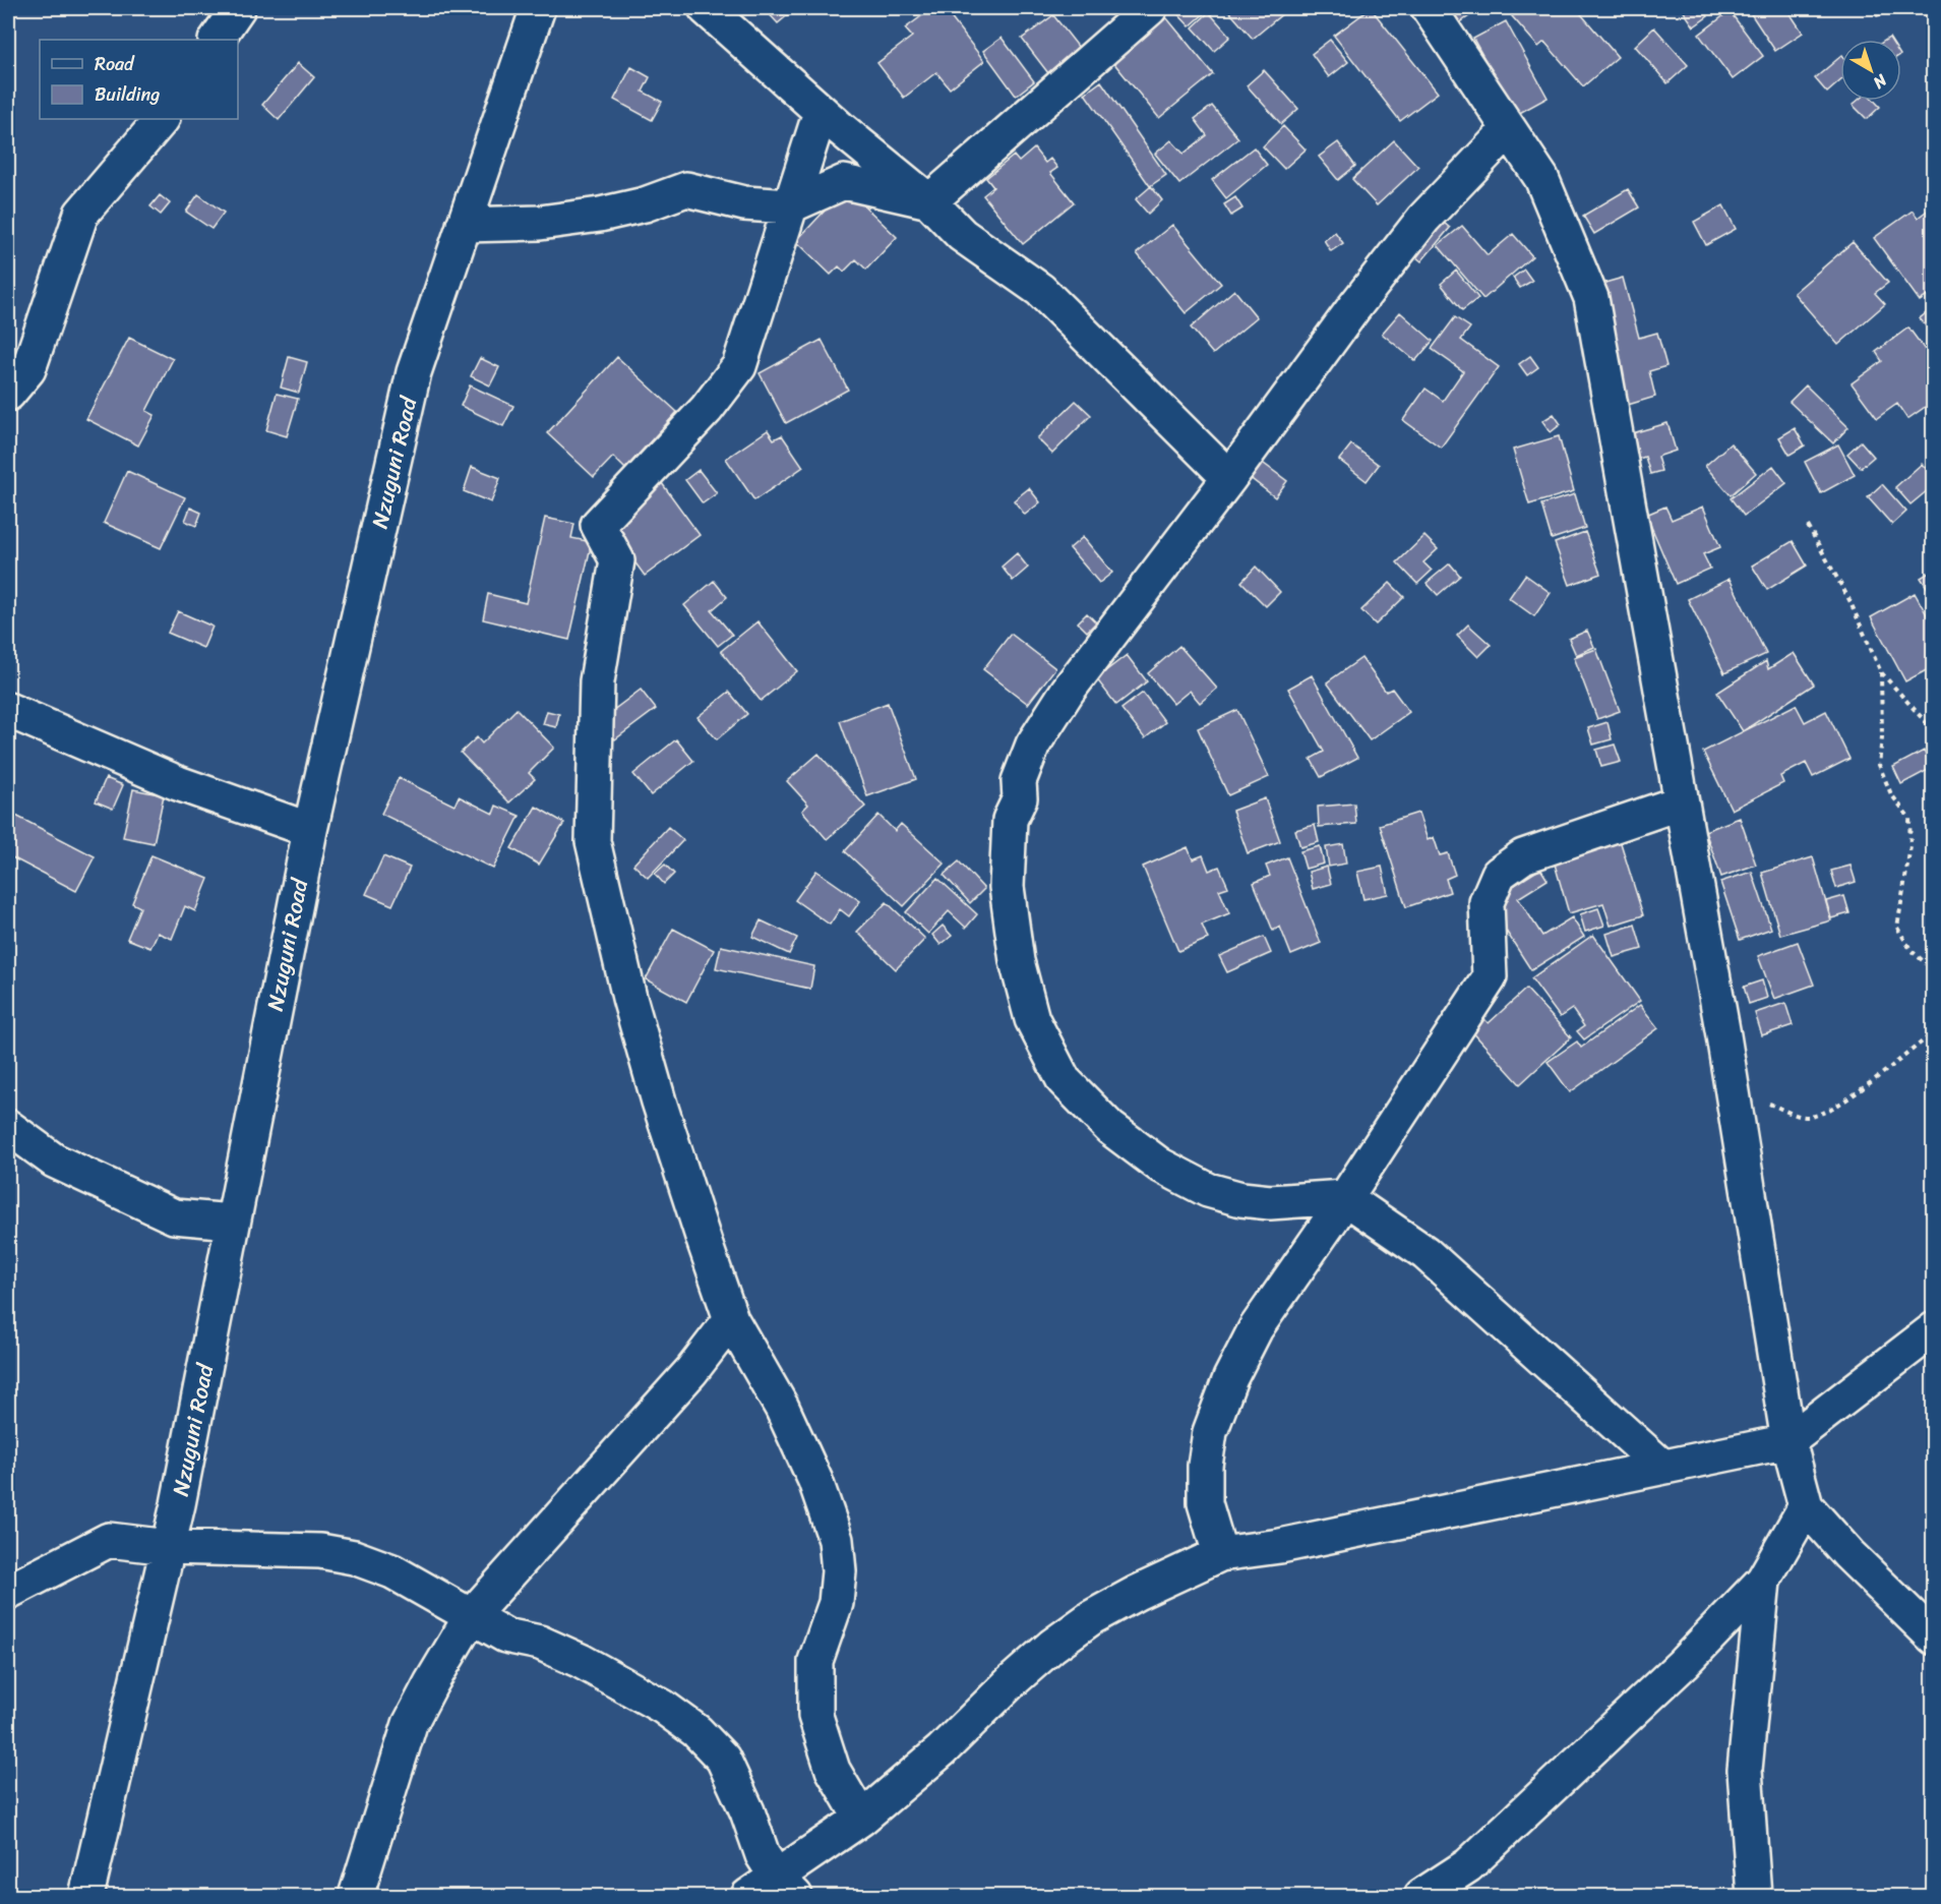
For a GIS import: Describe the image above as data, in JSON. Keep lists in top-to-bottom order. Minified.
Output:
{"streets":{"street":["Nzuguni Road"]},"legend":["Road","Building"],"north":"bottom right"}
